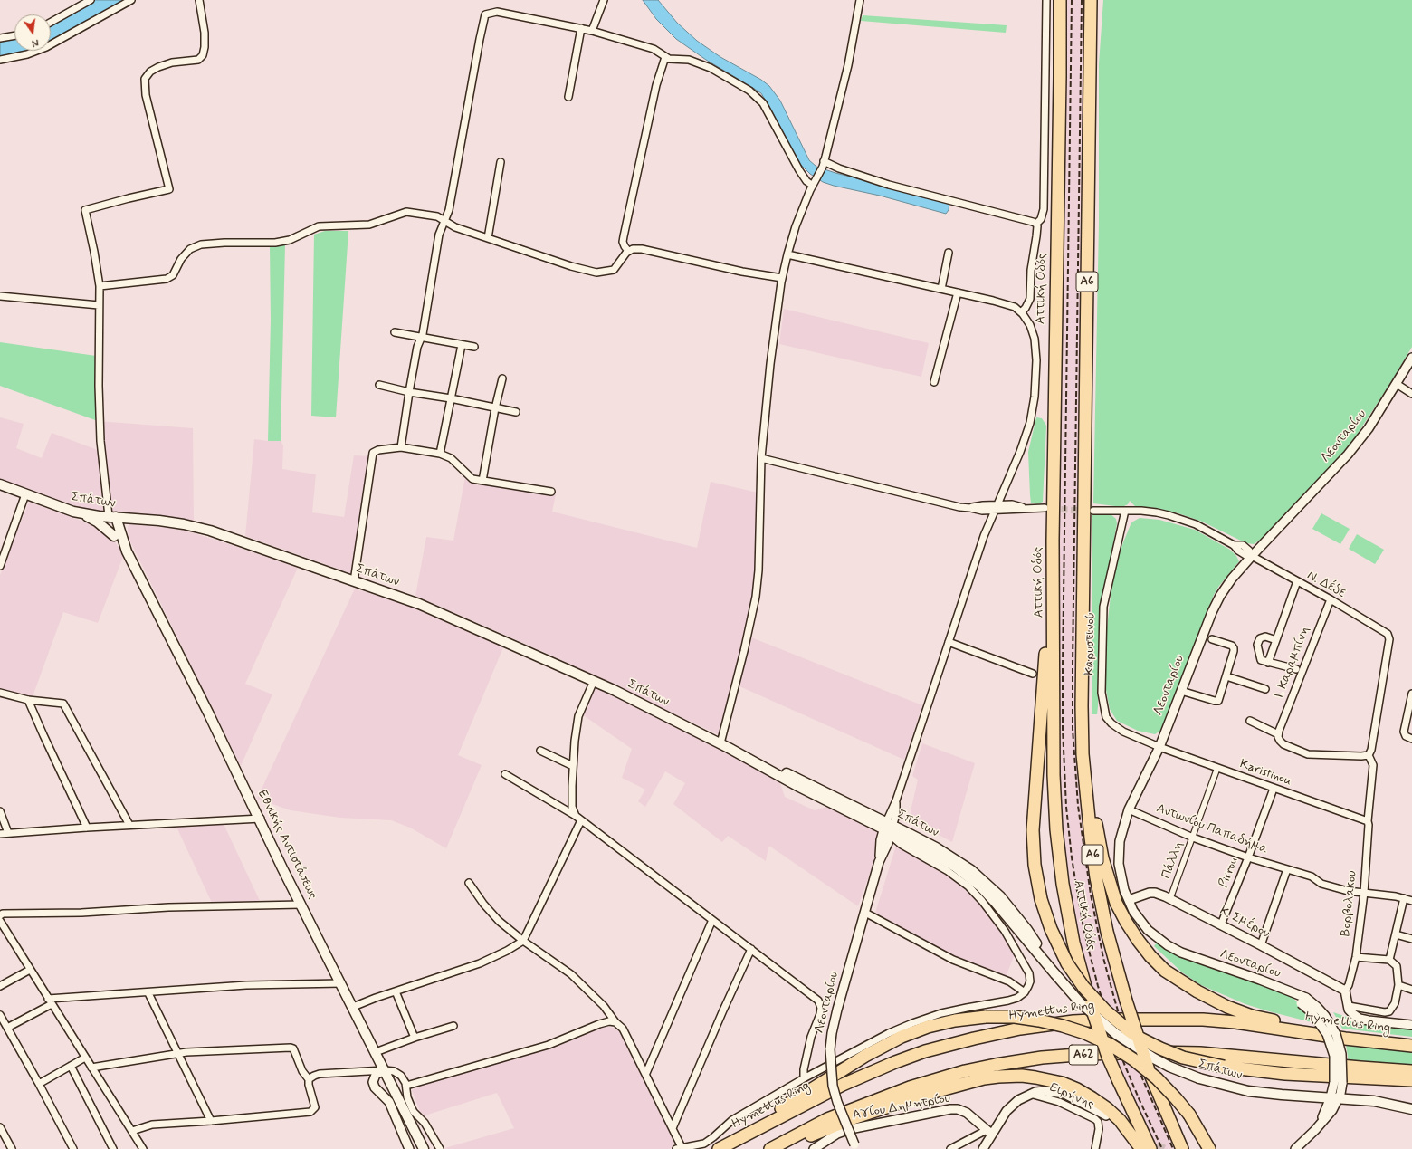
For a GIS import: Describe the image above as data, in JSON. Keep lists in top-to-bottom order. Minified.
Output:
{"streets":{"highway":["Α6","Αττική Οδός","Hymettus Ring","Α62"],"main road":["Σπάτων","Εθνικής Αντιστάσεως"],"street":["Λεονταρίου","Ν. Δέδε","Καρυστινού","Ι. Καραμπίνη","Karistinou","Αντωνίου Παπαδήμα","Πάλλη","Pirrou","Βορβολακου","Κ. Σμέρου","Ειρήνης","Αγίου Δημητρίου"]},"crossings":[["Λεονταρίου","Σπάτων"],["Λεονταρίου","Ν. Δέδε"],["Λεονταρίου","Καρυστινού"],["Λεονταρίου","Karistinou"],["Λεονταρίου","Αντωνίου Παπαδήμα"],["Λεονταρίου","Κ. Σμέρου"],["Σπάτων","Εθνικής Αντιστάσεως"],["Ν. Δέδε","Καρυστινού"],["Ν. Δέδε","Ι. Καραμπίνη"],["Ν. Δέδε","Βορβολακου"],["Καρυστινού","Karistinou"],["Karistinou","Πάλλη"],["Karistinou","Pirrou"],["Karistinou","Βορβολακου"],["Αντωνίου Παπαδήμα","Πάλλη"],["Αντωνίου Παπαδήμα","Pirrou"],["Αντωνίου Παπαδήμα","Βορβολακου"],["Πάλλη","Κ. Σμέρου"],["Pirrou","Κ. Σμέρου"],["Βορβολακου","Κ. Σμέρου"]],"north":"bottom"}
